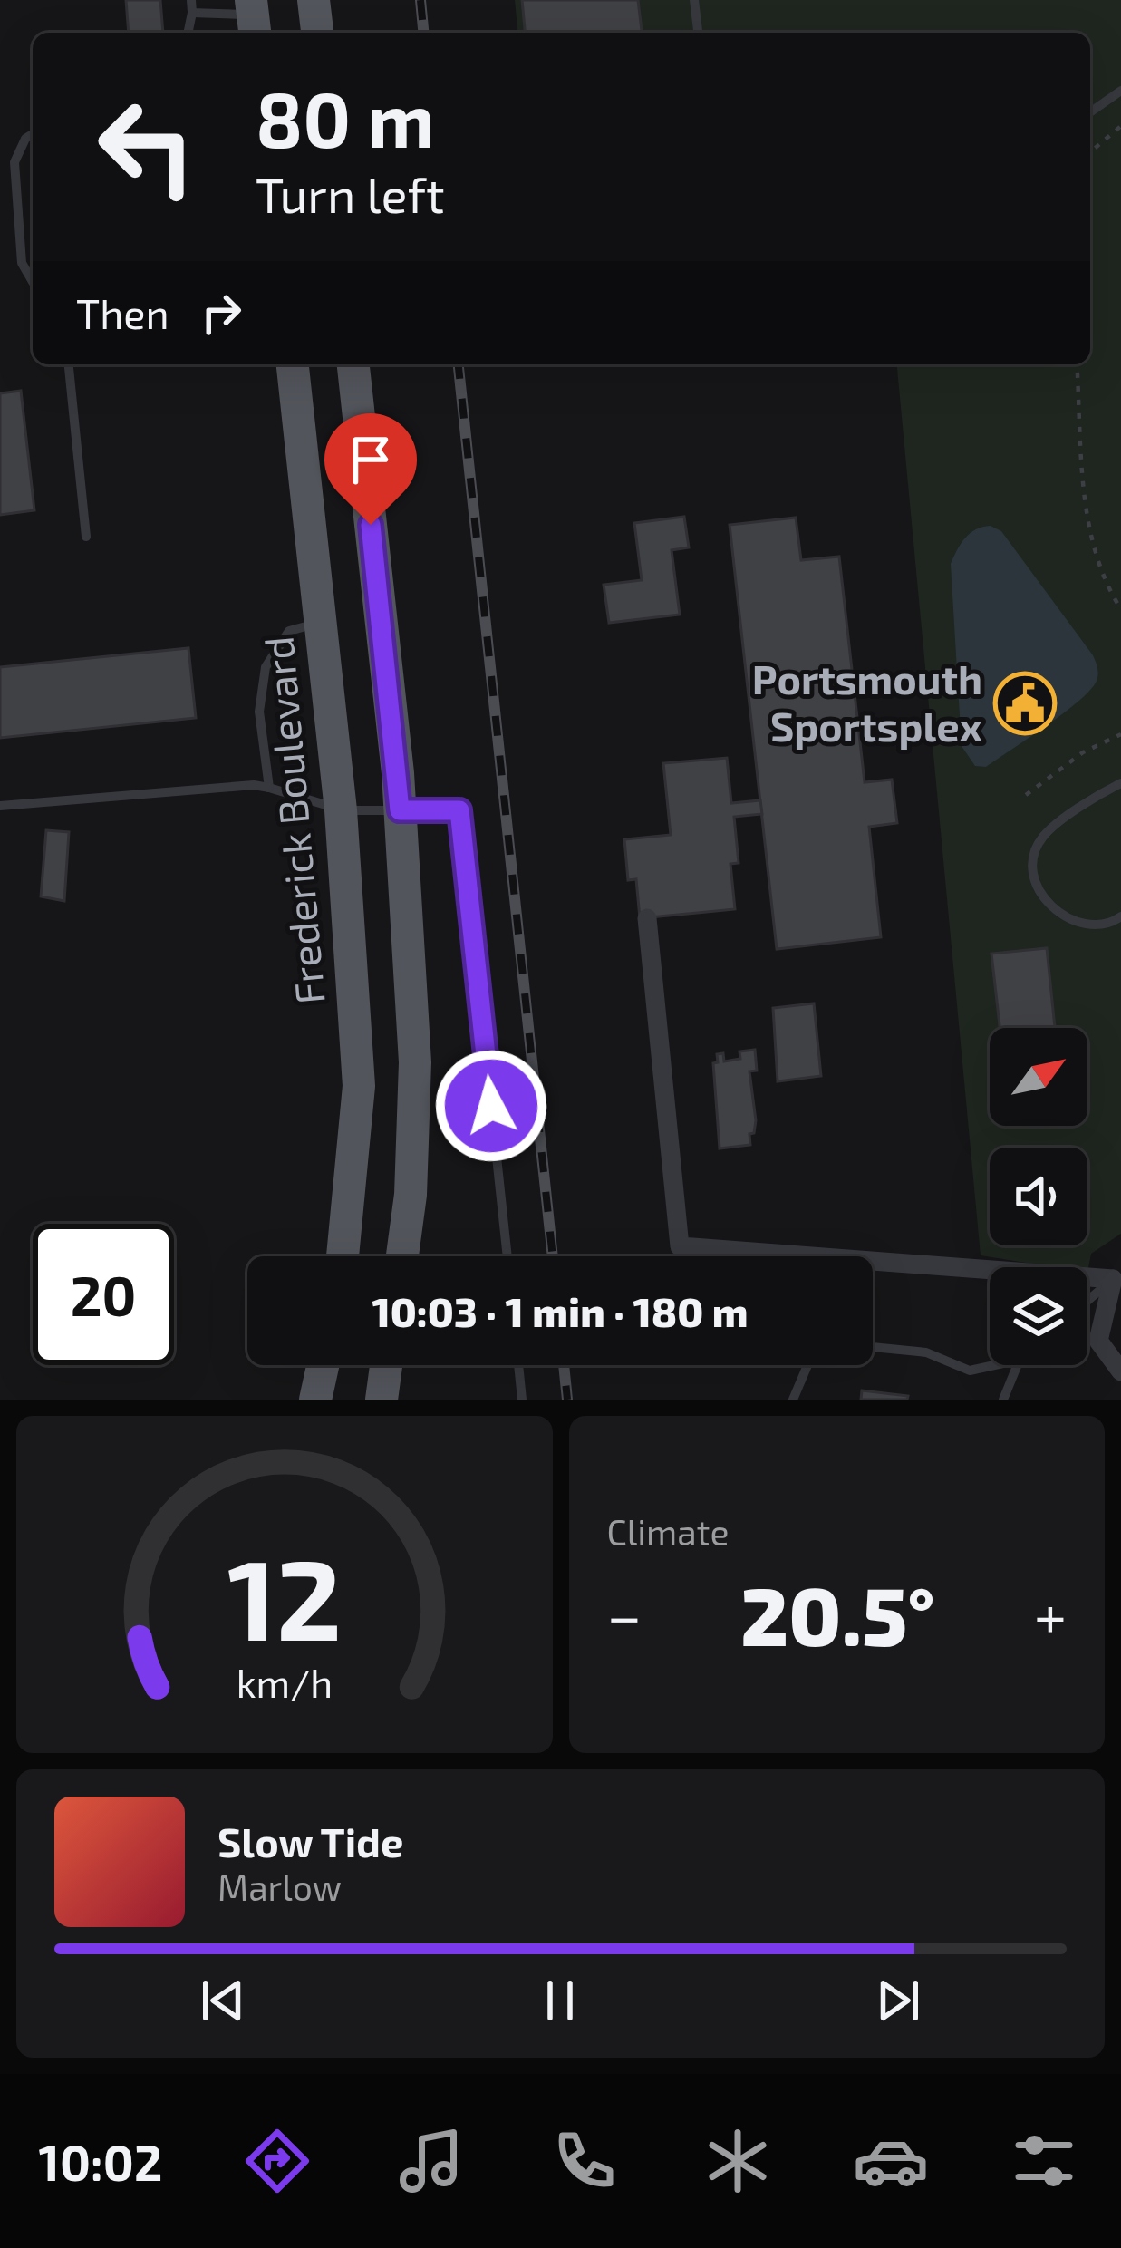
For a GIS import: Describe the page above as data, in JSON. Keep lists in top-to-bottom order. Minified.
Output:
{"streets":{"main road":["Frederick Boulevard"]},"places":{"public building":["Portsmouth Sportsplex"]},"north":"top right","page":{"turn":["80 m","Turn left"],"then":"Then","limit":"20","trip":"10:03 · 1 min · 180 m","tile":"Climate","heat":["−","20.5°","+"],"song":["Slow Tide","Marlow"],"tabs":"10:02","gauge":["12","km/h"]}}
